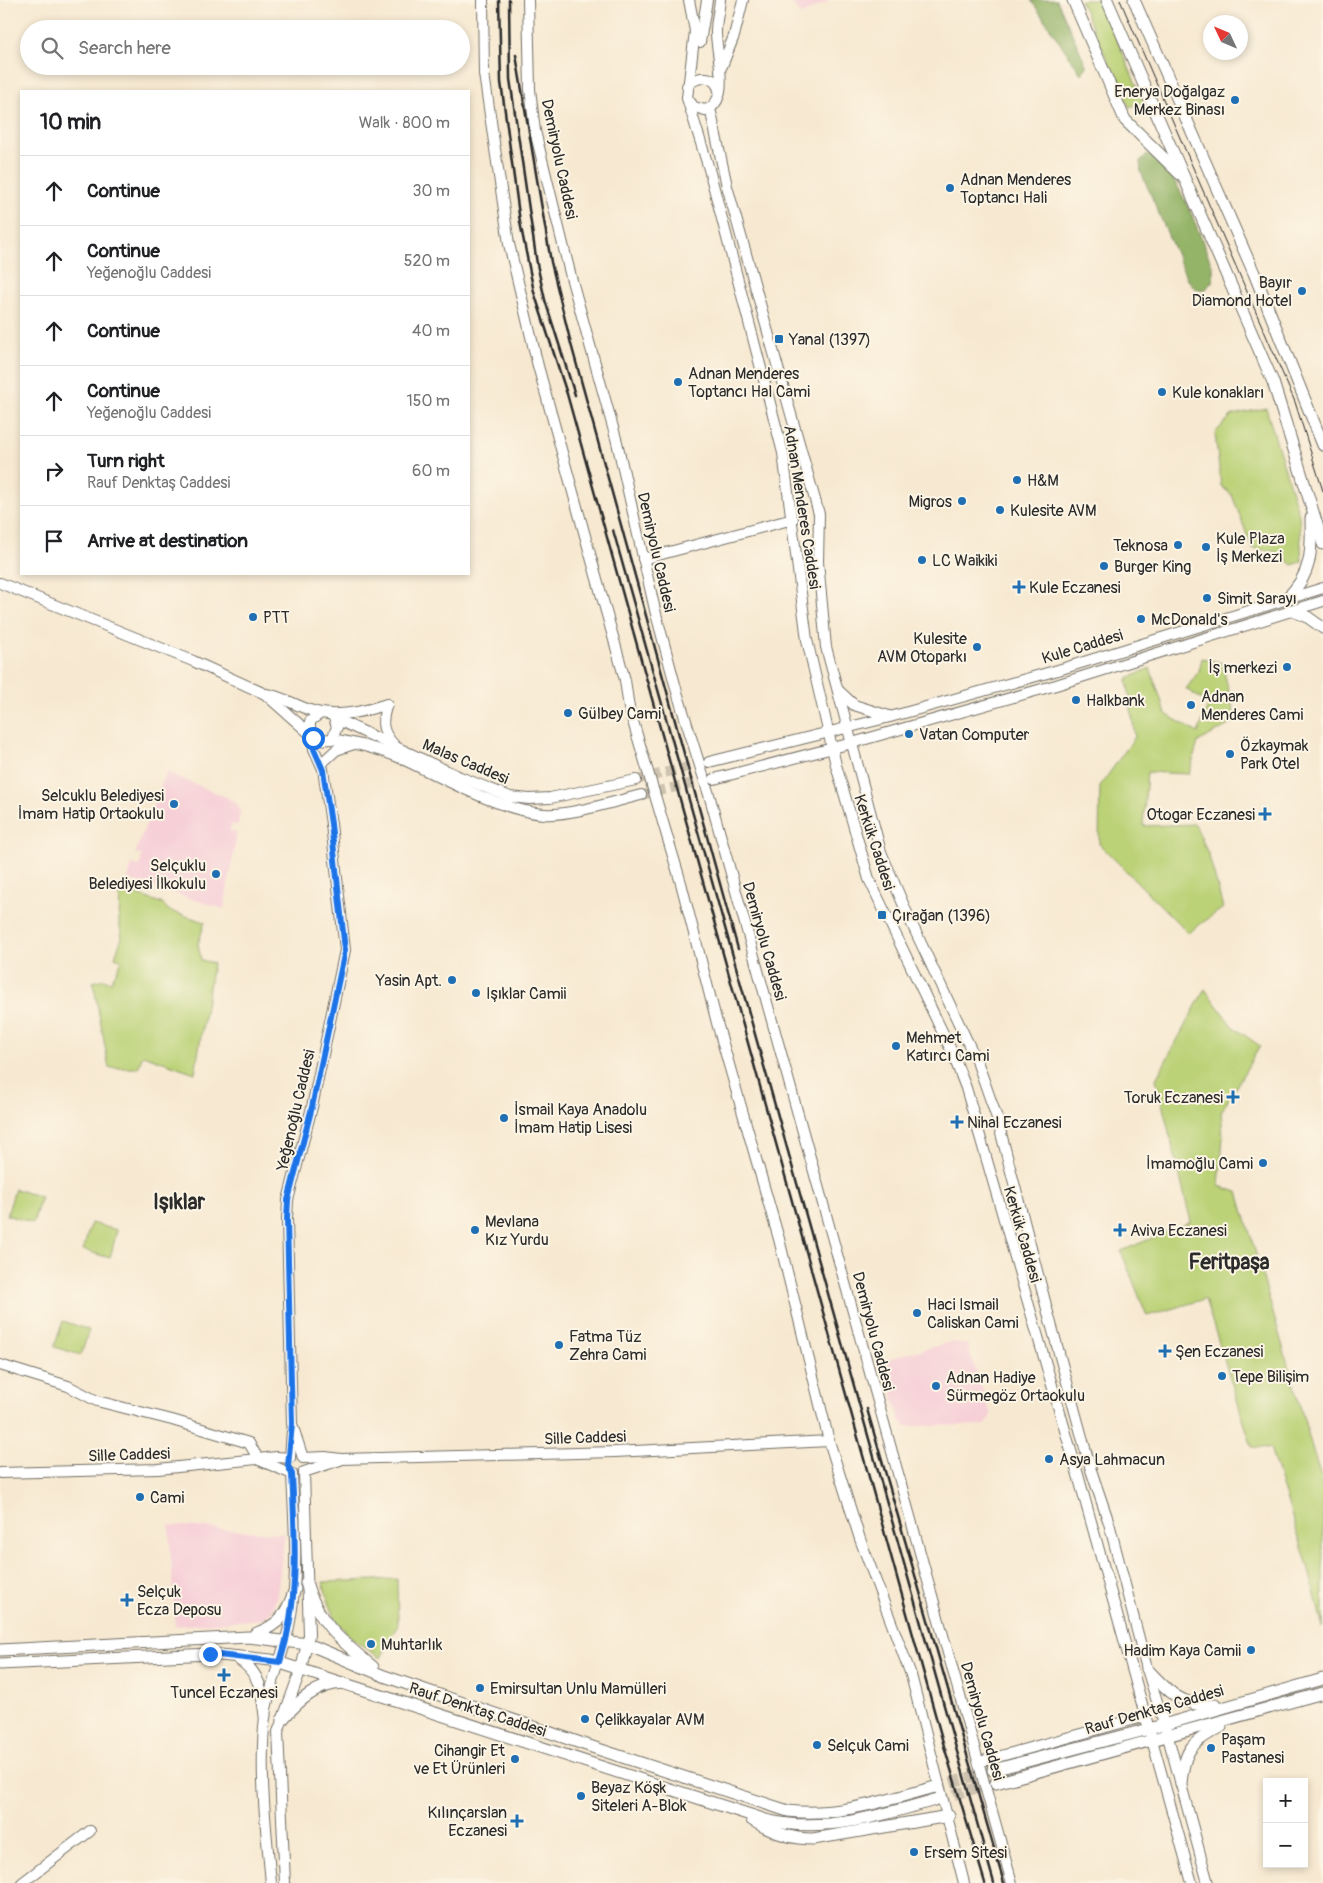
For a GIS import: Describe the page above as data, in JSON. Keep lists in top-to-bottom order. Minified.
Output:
{"streets":{"main road":["Rauf Denktaş Caddesi"],"street":["Demiryolu Caddesi","Adnan Menderes Caddesi","Kule Caddesi","Malas Caddesi","Kerkük Caddesi","Yeğenoğlu Caddesi","Sille Caddesi"]},"crossings":[["Adnan Menderes Caddesi","Kule Caddesi"],["Adnan Menderes Caddesi","Kerkük Caddesi"],["Kule Caddesi","Kerkük Caddesi"],["Kerkük Caddesi","Rauf Denktaş Caddesi"],["Yeğenoğlu Caddesi","Sille Caddesi"]],"districts":["Işıklar","Feritpaşa"],"places":{"other":["Enerya Doğalgaz Merkez Binası","Adnan Menderes Toptancı Hali","Bayır Diamond Hotel","Adnan Menderes Toptancı Hal Cami","Kule konakları","H&M","Migros","Kulesite AVM","Teknosa","Kule Plaza İş Merkezi","LC Waikiki","Burger King","Simit Sarayı","PTT","McDonald's","Kulesite AVM Otoparkı","İş merkezi","Halkbank","Adnan Menderes Cami","Gülbey Cami","Vatan Computer","Özkaymak Park Otel","Selcuklu Belediyesi İmam Hatip Ortaokulu","Selçuklu Belediyesi İlkokulu","Yasin Apt.","Işıklar Camii","Mehmet Katırcı Cami","İsmail Kaya Anadolu İmam Hatip Lisesi","İmamoğlu Cami","Mevlana Kız Yurdu","Haci Ismail Caliskan Cami","Fatma Tüz Zehra Cami","Tepe Bilişim","Adnan Hadiye Sürmegöz Ortaokulu","Asya Lahmacun","Cami","Muhtarlık","Hadim Kaya Camii","Emirsultan Unlu Mamülleri","Çelikkayalar AVM","Selçuk Cami","Paşam Pastanesi","Cihangir Et ve Et Ürünleri","Beyaz Köşk Siteleri A-Blok","Ersem Sitesi"],"transit":["Yanal (1397)","Çırağan (1396)"],"health":["Kule Eczanesi","Otogar Eczanesi","Toruk Eczanesi","Nihal Eczanesi","Aviva Eczanesi","Şen Eczanesi","Selçuk Ecza Deposu","Tuncel Eczanesi","Kılınçarslan Eczanesi"]},"north":"top left","page":{"search":"Search here","heading":["10 min","Walk · 800 m"],"list":[["Continue","30 m"],["Continue","Yeğenoğlu Caddesi","520 m"],["Continue","40 m"],["Continue","Yeğenoğlu Caddesi","150 m"],["Turn right","Rauf Denktaş Caddesi","60 m"],"Arrive at destination"],"map_buttons":["+","−"]}}
